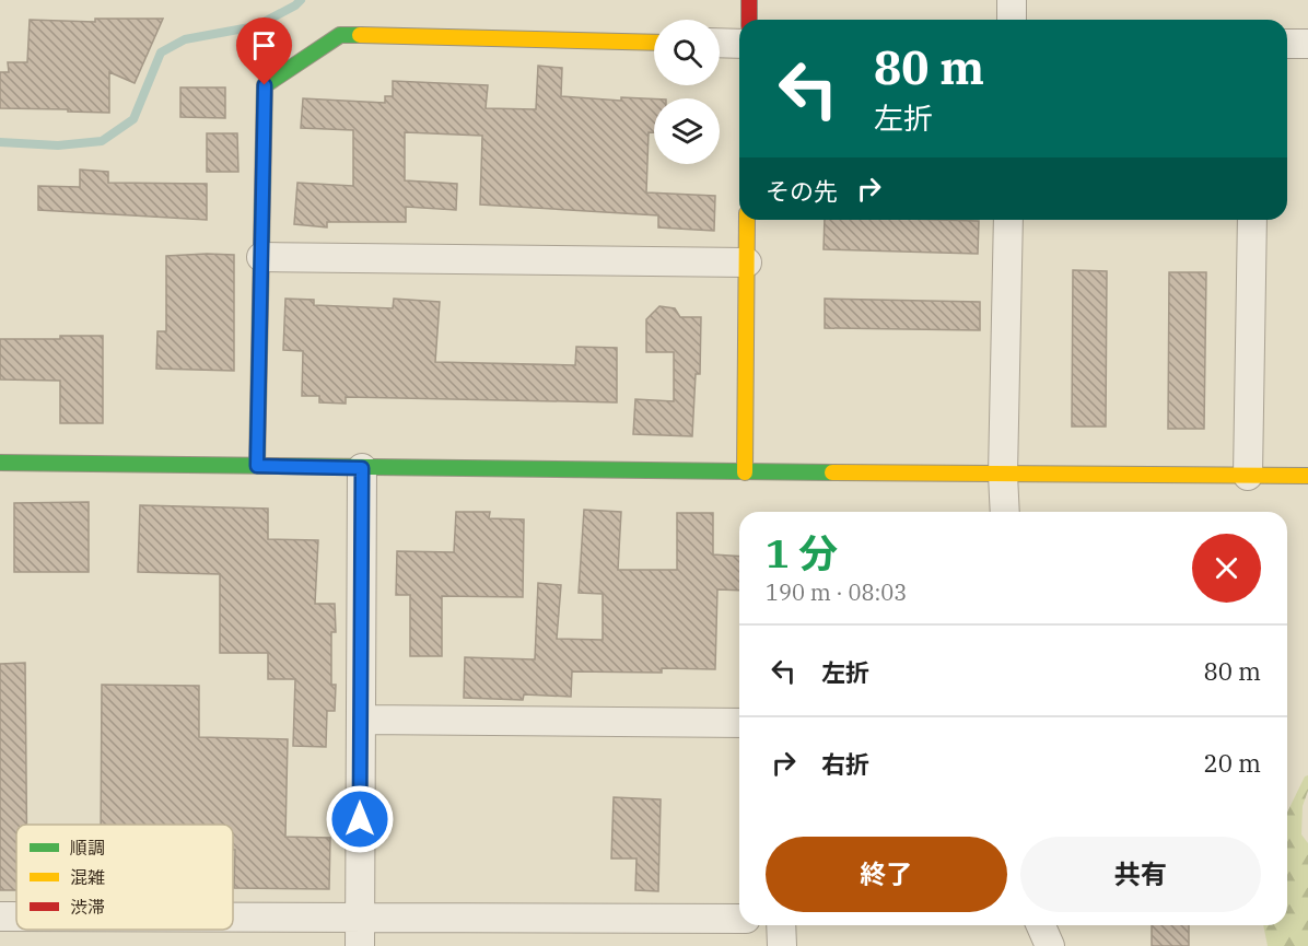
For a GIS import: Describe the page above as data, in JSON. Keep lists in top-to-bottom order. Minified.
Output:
{"legend":["順調","混雑","渋滞"],"page":{"turn":["80 m","左折"],"then":"その先","heading":["1 分","190 m · 08:03"],"list":[{"name":"左折","value":"80 m"},{"name":"右折","value":"20 m"}],"buttons":["終了","共有"]}}
